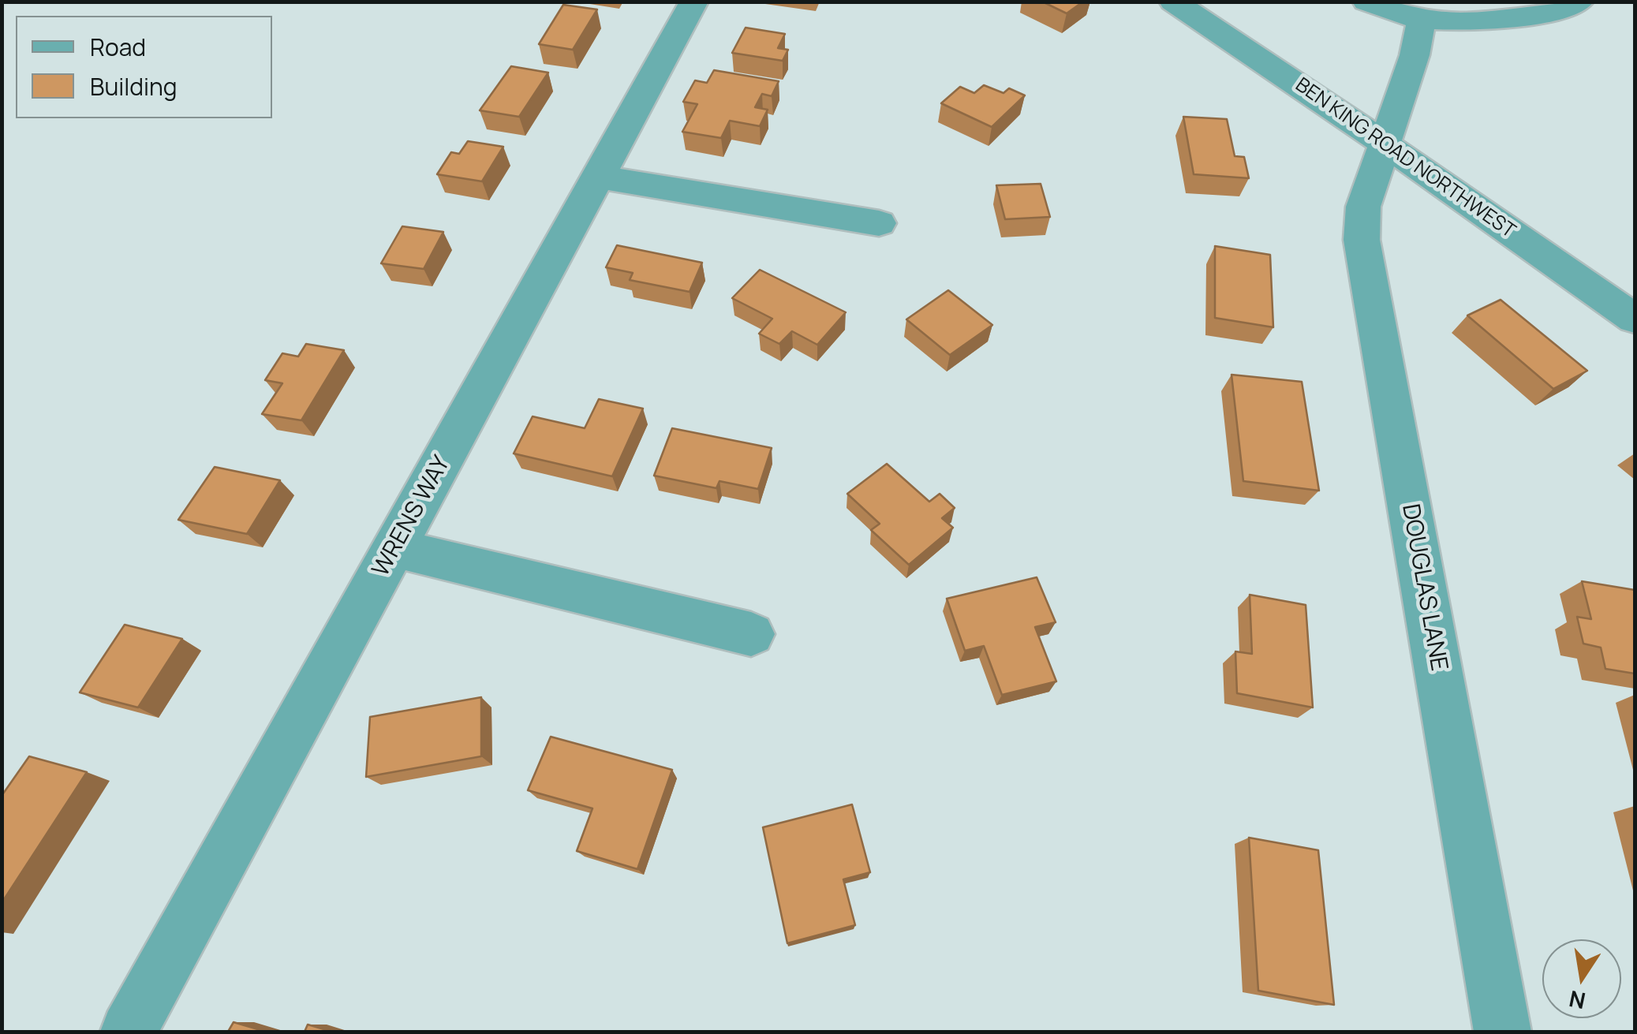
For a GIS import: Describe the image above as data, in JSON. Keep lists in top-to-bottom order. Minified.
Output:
{"streets":{"street":["BEN KING ROAD NORTHWEST","WRENS WAY","DOUGLAS LANE"]},"crossings":[["BEN KING ROAD NORTHWEST","DOUGLAS LANE"]],"legend":["Road","Building"],"north":"bottom"}
